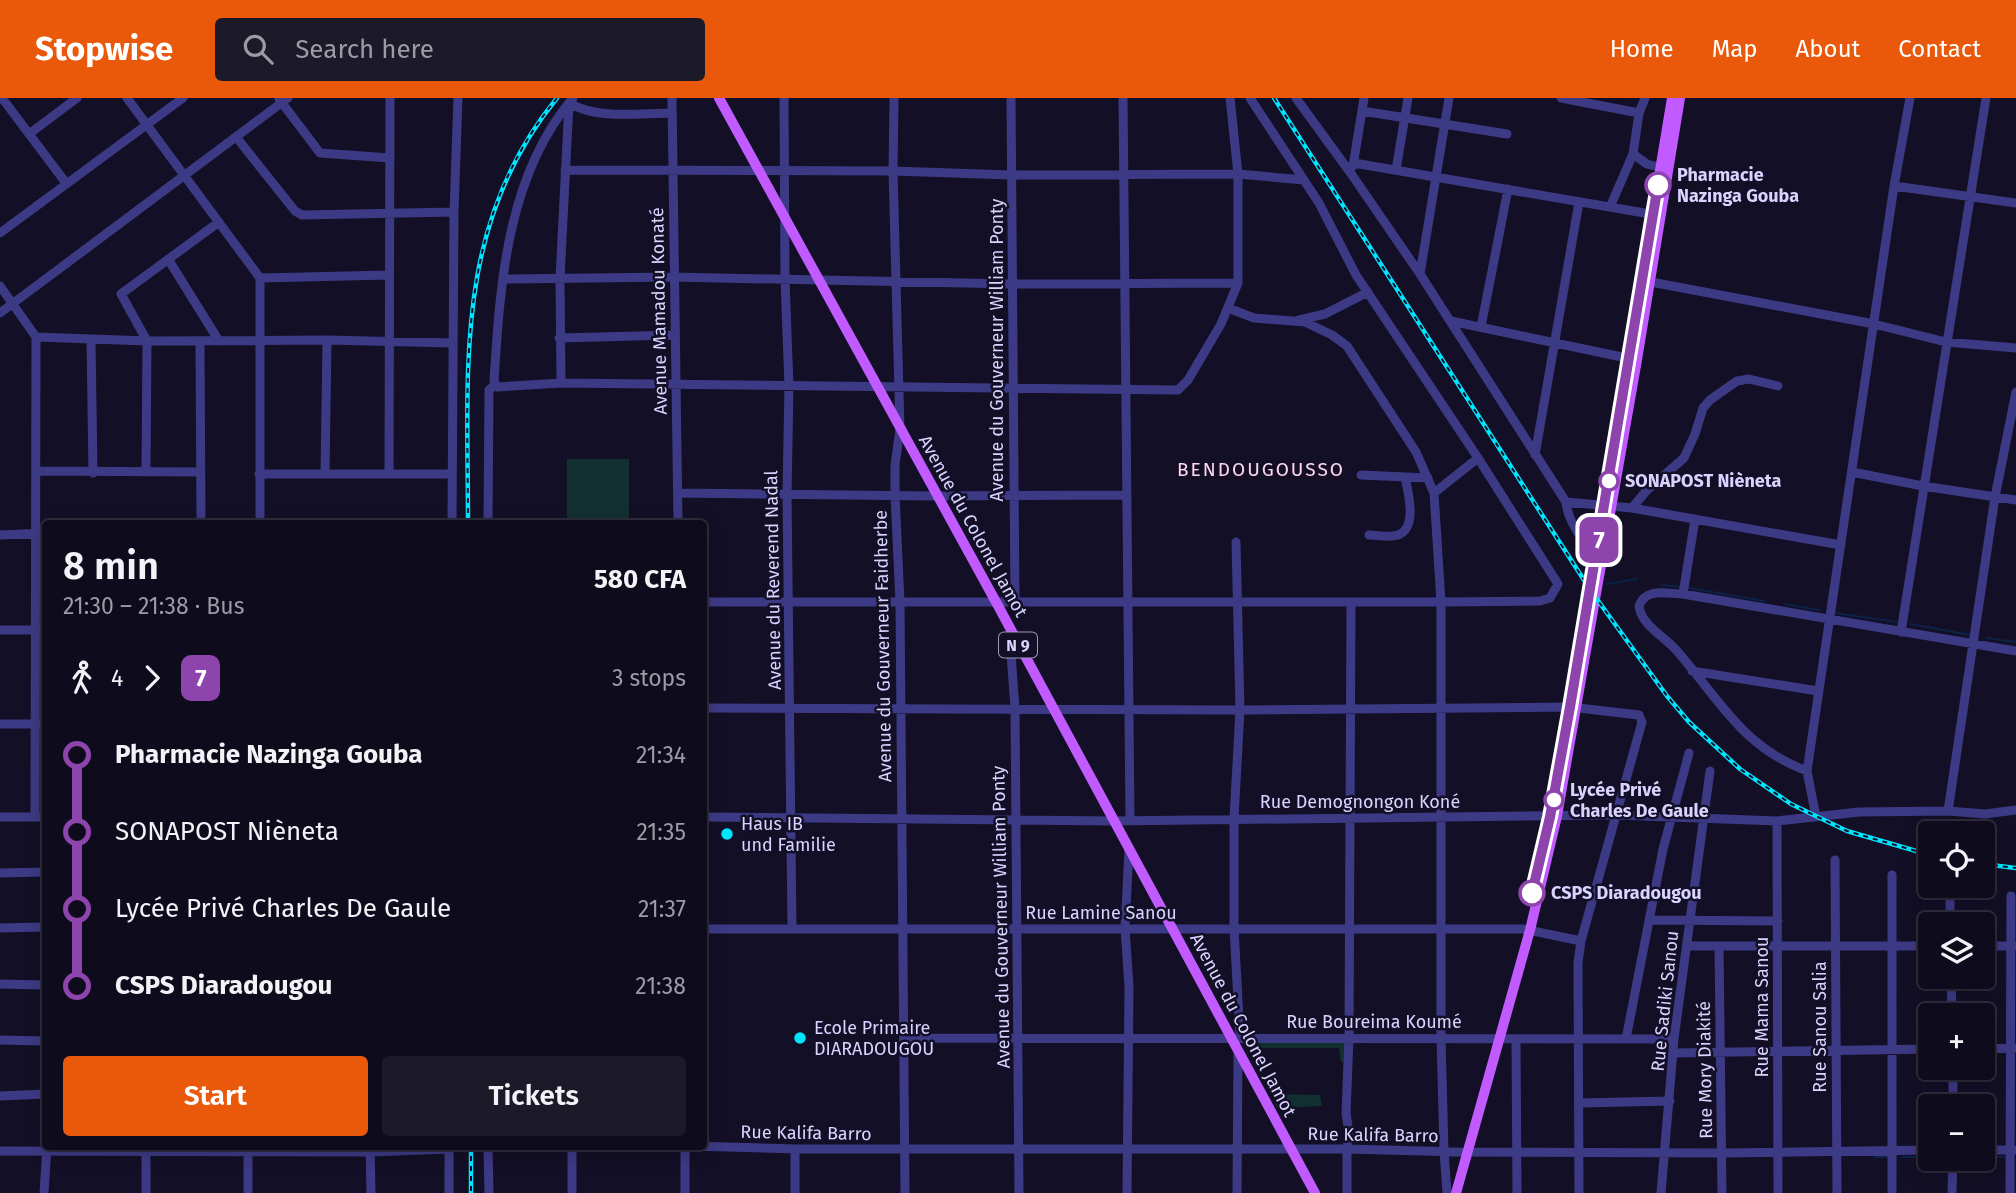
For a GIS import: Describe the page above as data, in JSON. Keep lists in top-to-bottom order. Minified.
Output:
{"streets":{"main road":["Avenue du Colonel Jamot","N 9"],"street":["Avenue Mamadou Konaté","Avenue du Gouverneur William Ponty","Avenue du Reverend Nadal","Avenue du Gouverneur Faidherbe","Rue Demognongon Koné","Rue Lamine Sanou","Rue Sadiki Sanou","Rue Mama Sanou","Rue Boureima Koumé","Rue Sanou Salia","Rue Mory Diakité","Rue Kalifa Barro"]},"crossings":[["Avenue du Gouverneur William Ponty","Avenue du Colonel Jamot"],["Avenue du Gouverneur William Ponty","Rue Demognongon Koné"],["Avenue du Gouverneur William Ponty","Rue Lamine Sanou"],["Avenue du Gouverneur William Ponty","Rue Boureima Koumé"],["Avenue du Gouverneur William Ponty","Rue Kalifa Barro"],["Avenue du Colonel Jamot","Avenue du Reverend Nadal"],["Avenue du Colonel Jamot","Avenue du Gouverneur Faidherbe"],["Avenue du Colonel Jamot","Rue Demognongon Koné"],["Avenue du Colonel Jamot","Rue Lamine Sanou"],["Avenue du Colonel Jamot","Rue Boureima Koumé"],["Avenue du Colonel Jamot","Rue Kalifa Barro"],["Avenue du Reverend Nadal","Rue Demognongon Koné"],["Avenue du Reverend Nadal","Rue Lamine Sanou"],["Avenue du Gouverneur Faidherbe","Rue Demognongon Koné"],["Avenue du Gouverneur Faidherbe","Rue Lamine Sanou"],["Avenue du Gouverneur Faidherbe","Rue Boureima Koumé"],["Avenue du Gouverneur Faidherbe","Rue Kalifa Barro"],["Rue Demognongon Koné","Rue Sadiki Sanou"],["Rue Demognongon Koné","Rue Mama Sanou"],["Rue Sadiki Sanou","Rue Boureima Koumé"],["Rue Sadiki Sanou","Rue Kalifa Barro"],["Rue Mama Sanou","Rue Kalifa Barro"],["Rue Sanou Salia","Rue Kalifa Barro"],["Rue Mory Diakité","Rue Kalifa Barro"]],"districts":["BENDOUGOUSSO"],"places":["Pharmacie Nazinga Gouba","SONAPOST Nièneta","Lycée Privé Charles De Gaule","Haus IB und Familie","CSPS Diaradougou","Ecole Primaire DIARADOUGOU"],"lines":["bus line 7"],"page":{"header":"Stopwise","search":"Search here","nav":["Home","Map","About","Contact"],"on_map":"7","heading":["8 min","21:30 – 21:38 · Bus","580 CFA"],"legs":["4","7","3 stops"],"list":[{"name":"Pharmacie Nazinga Gouba","value":"21:34"},{"name":"SONAPOST Nièneta","value":"21:35"},{"name":"Lycée Privé Charles De Gaule","value":"21:37"},{"name":"CSPS Diaradougou","value":"21:38"}],"map_buttons":["+","−"],"buttons":["Start","Tickets"]}}
